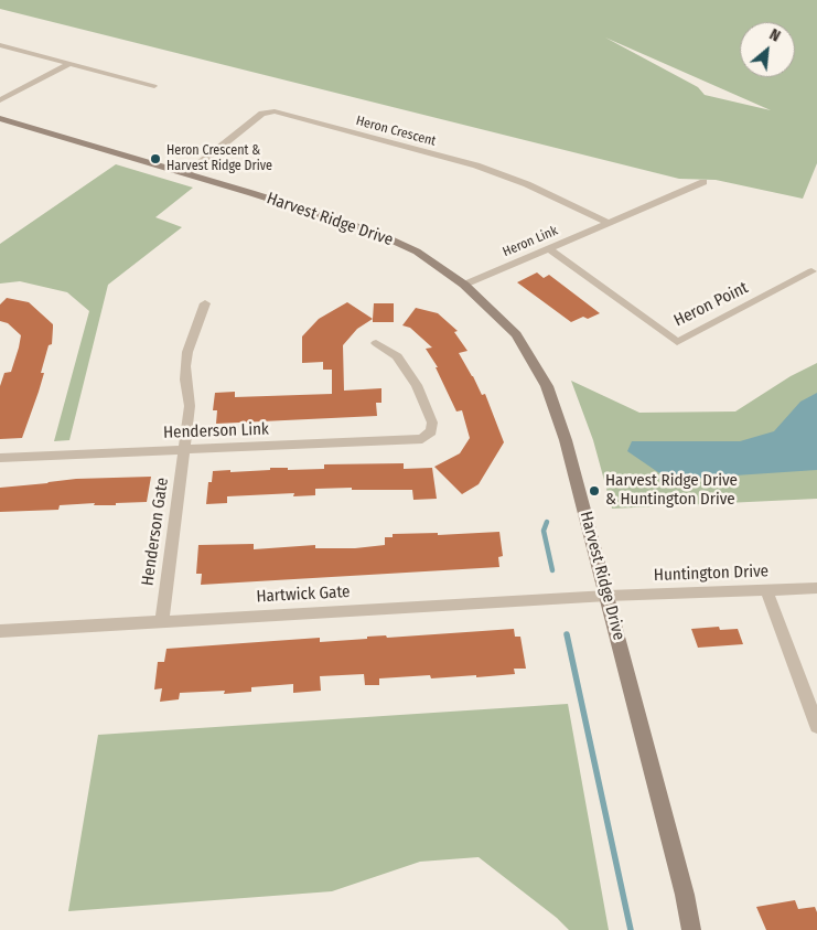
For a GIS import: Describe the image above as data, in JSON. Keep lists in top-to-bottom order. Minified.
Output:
{"streets":{"street":["Heron Crescent","Harvest Ridge Drive","Heron Link","Heron Point","Henderson Link","Henderson Gate","Huntington Drive","Hartwick Gate"]},"crossings":[["Heron Crescent","Harvest Ridge Drive"],["Heron Crescent","Heron Link"],["Harvest Ridge Drive","Heron Link"],["Harvest Ridge Drive","Huntington Drive"],["Harvest Ridge Drive","Hartwick Gate"],["Heron Link","Heron Point"],["Henderson Link","Henderson Gate"],["Henderson Gate","Hartwick Gate"],["Huntington Drive","Hartwick Gate"]],"places":["Heron Crescent & Harvest Ridge Drive","Harvest Ridge Drive & Huntington Drive"],"north":"top right"}
